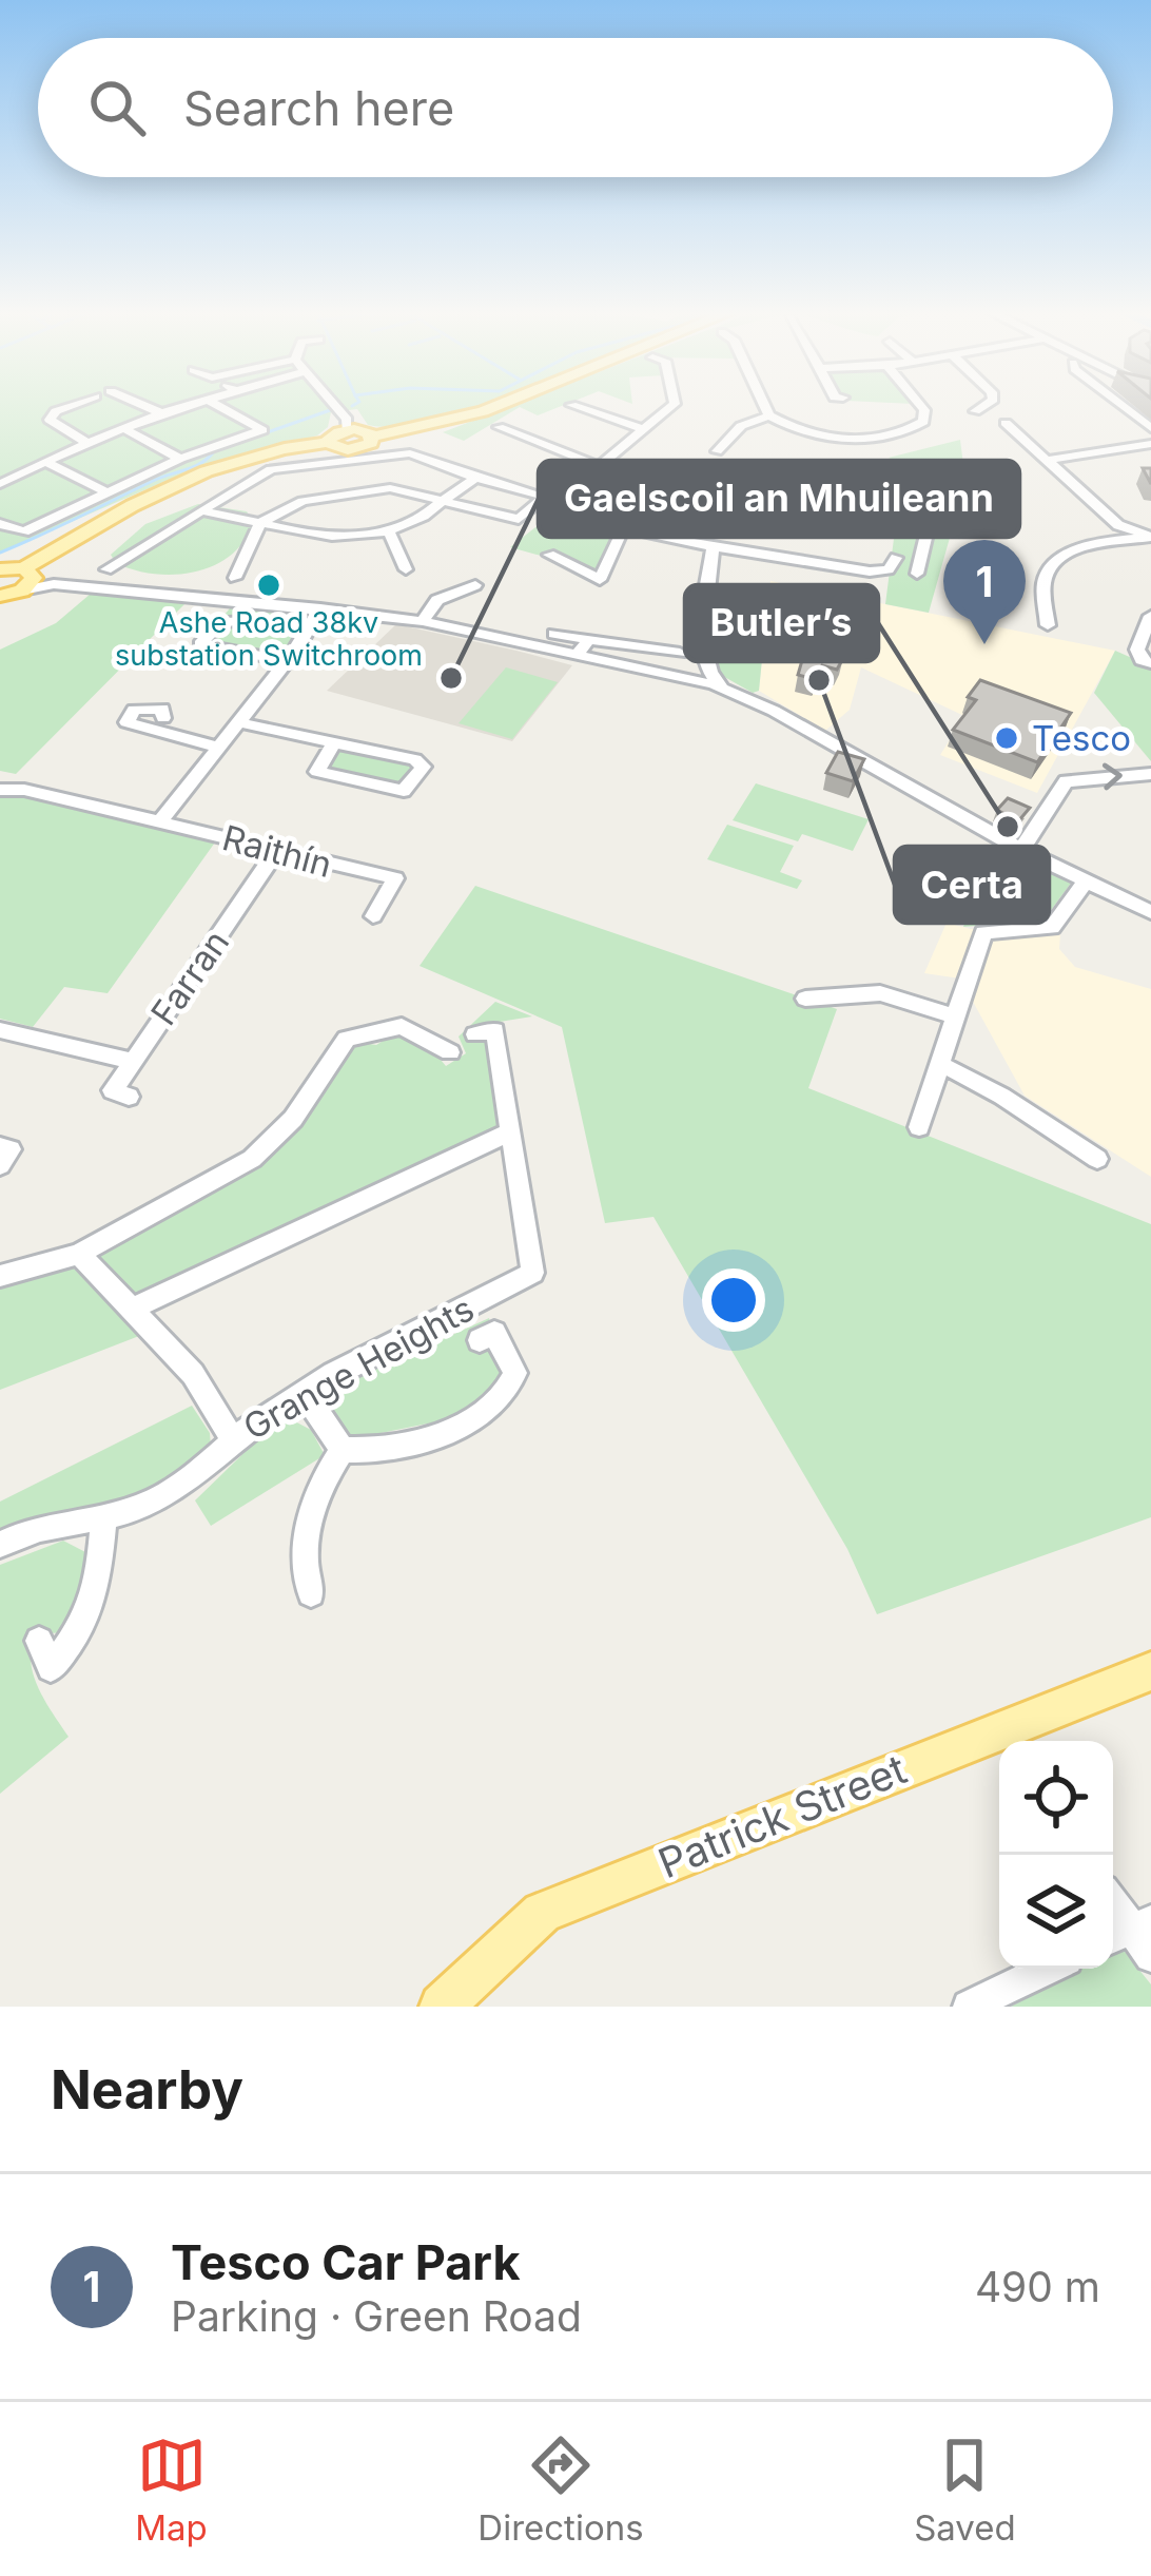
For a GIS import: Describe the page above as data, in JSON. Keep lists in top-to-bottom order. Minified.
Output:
{"streets":{"main road":["Patrick Street"],"street":["Raithín","Farran","Grange Heights"]},"crossings":[["Raithín","Farran"]],"places":["Ashe Road 38kv substation Switchroom","Gaelscoil an Mhuileann","Certa","Tesco","Butler’s"],"page":{"search":"Search here","pins":"1","heading":"Nearby","list":[{"mark":"1","name":"Tesco Car Park","note":"Parking · Green Road","value":"490 m"}],"nav":["Map","Directions","Saved"]}}
